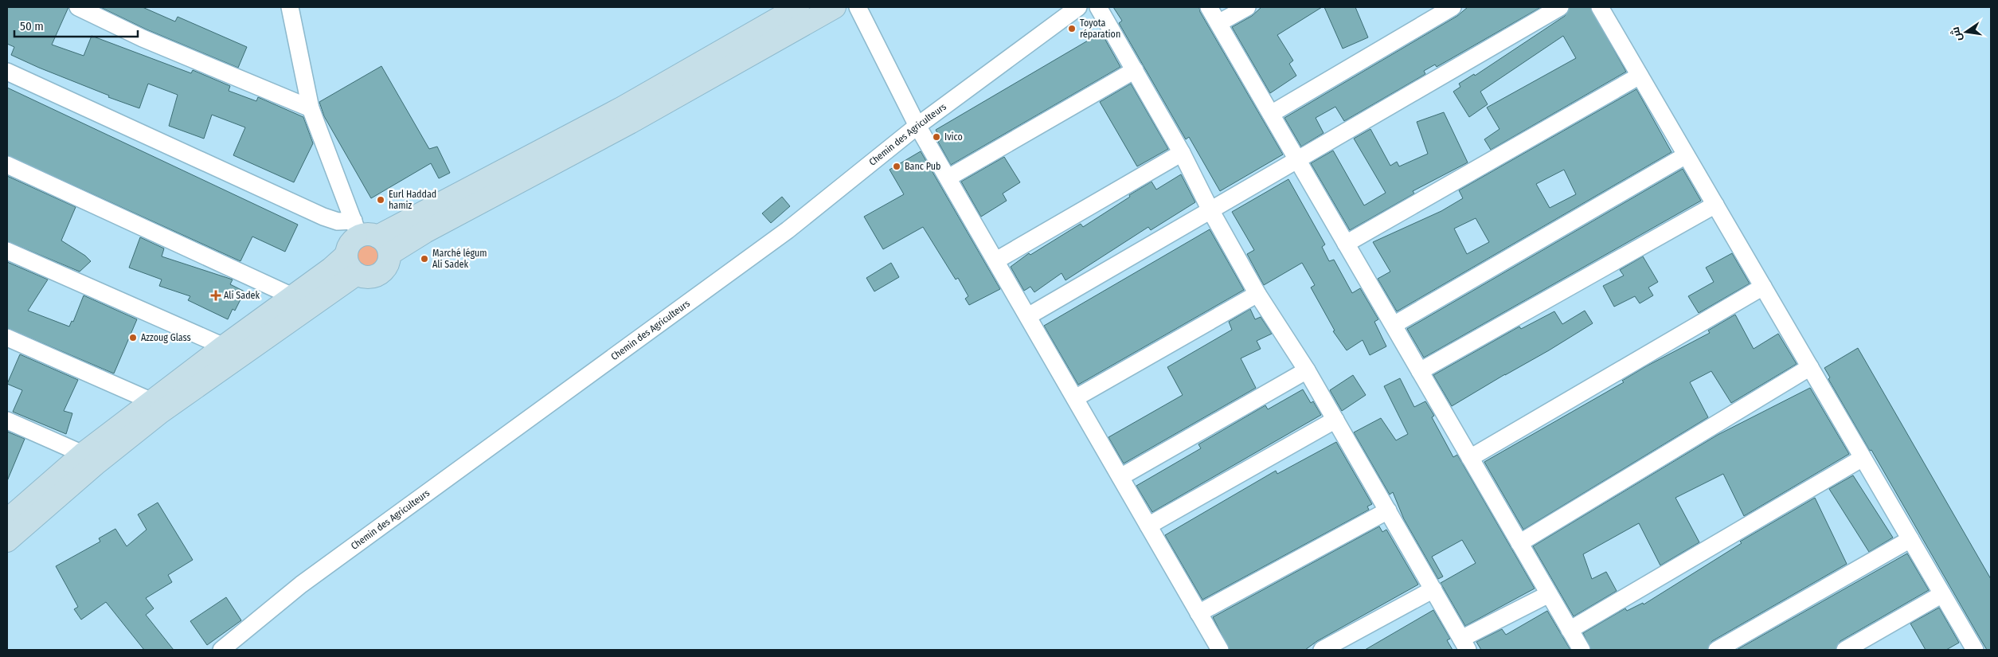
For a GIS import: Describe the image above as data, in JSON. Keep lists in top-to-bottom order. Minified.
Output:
{"streets":{"street":["Chemin des Agriculteurs"]},"places":{"other":["Toyota réparation","Ivico","Banc Pub","Eurl Haddad hamiz","Marché légum Ali Sadek","Azzoug Glass"],"health":["Ali Sadek"]},"scale_bar":"50 m","north":"left"}
